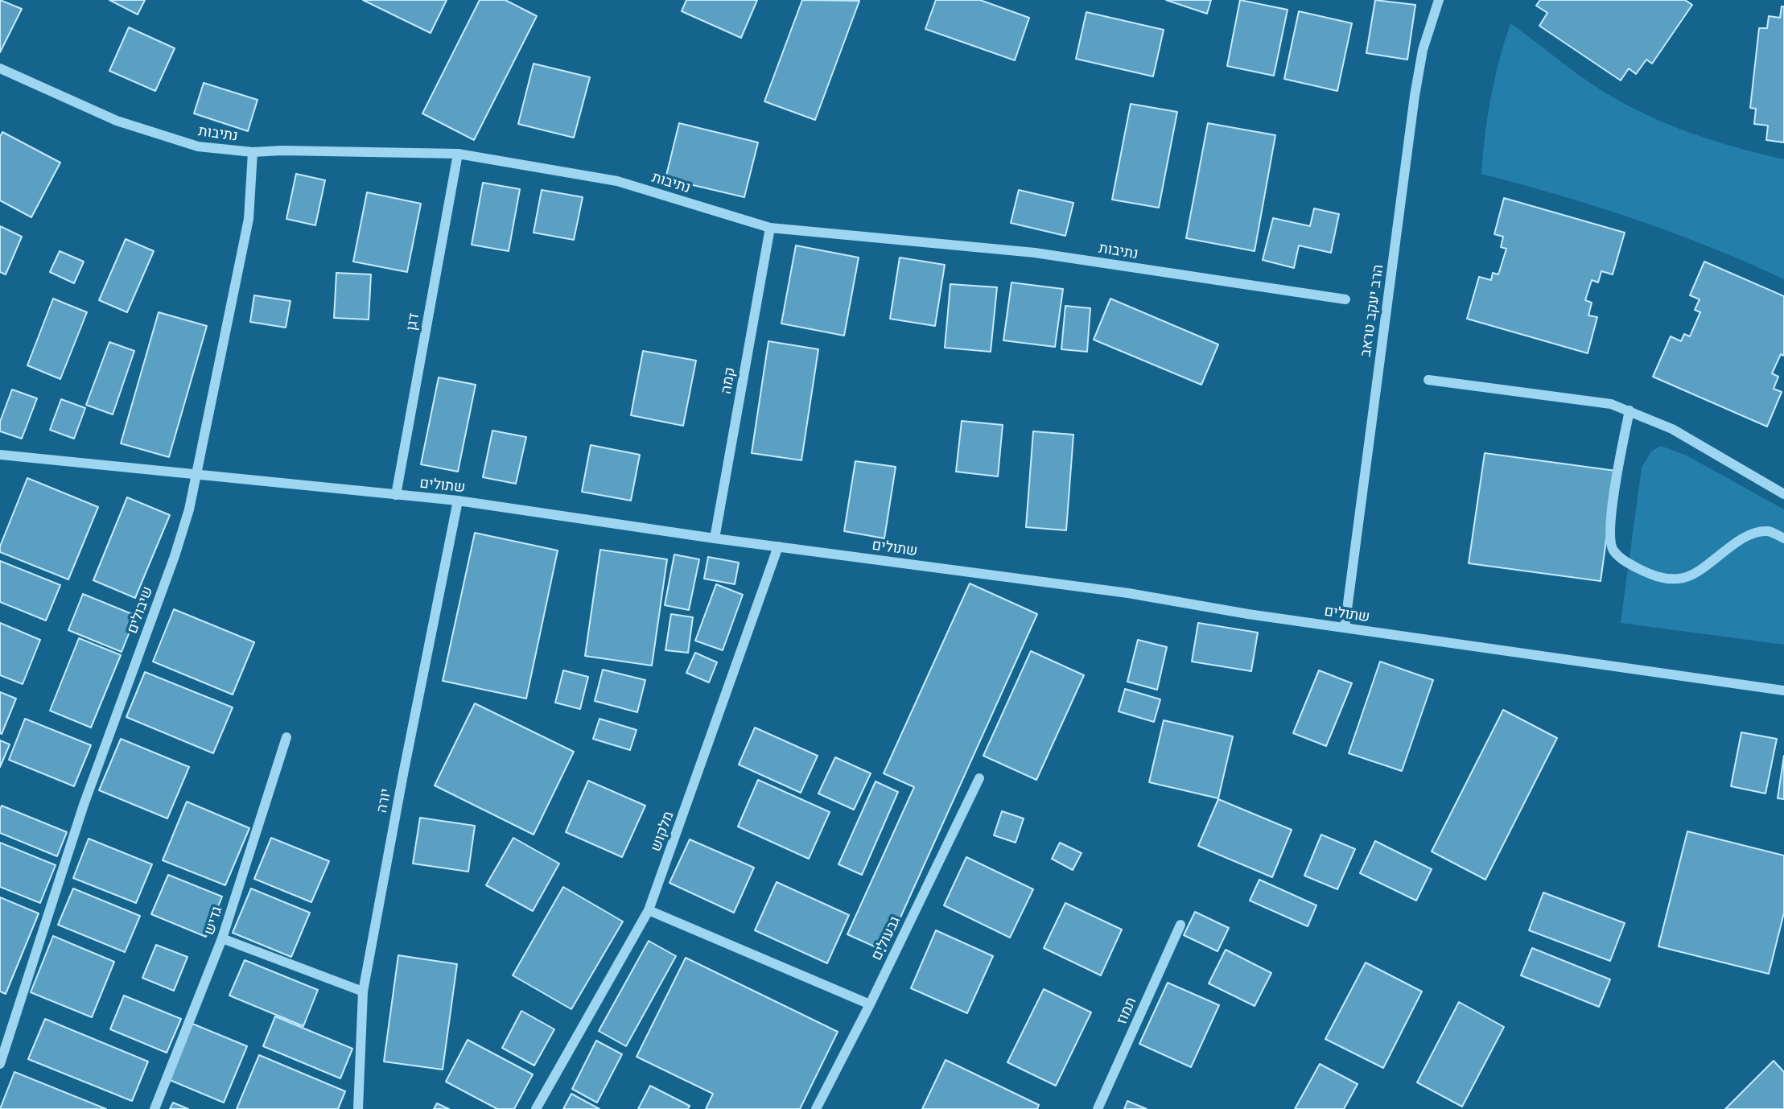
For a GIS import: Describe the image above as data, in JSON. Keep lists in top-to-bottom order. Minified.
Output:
{"streets":{"street":["נתיבות","הרב יעקב טראב","דגן","קמה","שתולים","שיבולים","יורה","מלקוש","גדיש","גבעולים","תמוז"]},"crossings":[["נתיבות","דגן"],["נתיבות","קמה"],["נתיבות","שיבולים"],["הרב יעקב טראב","שתולים"],["דגן","שתולים"],["קמה","שתולים"],["שתולים","שיבולים"],["שתולים","יורה"],["שתולים","מלקוש"]]}
